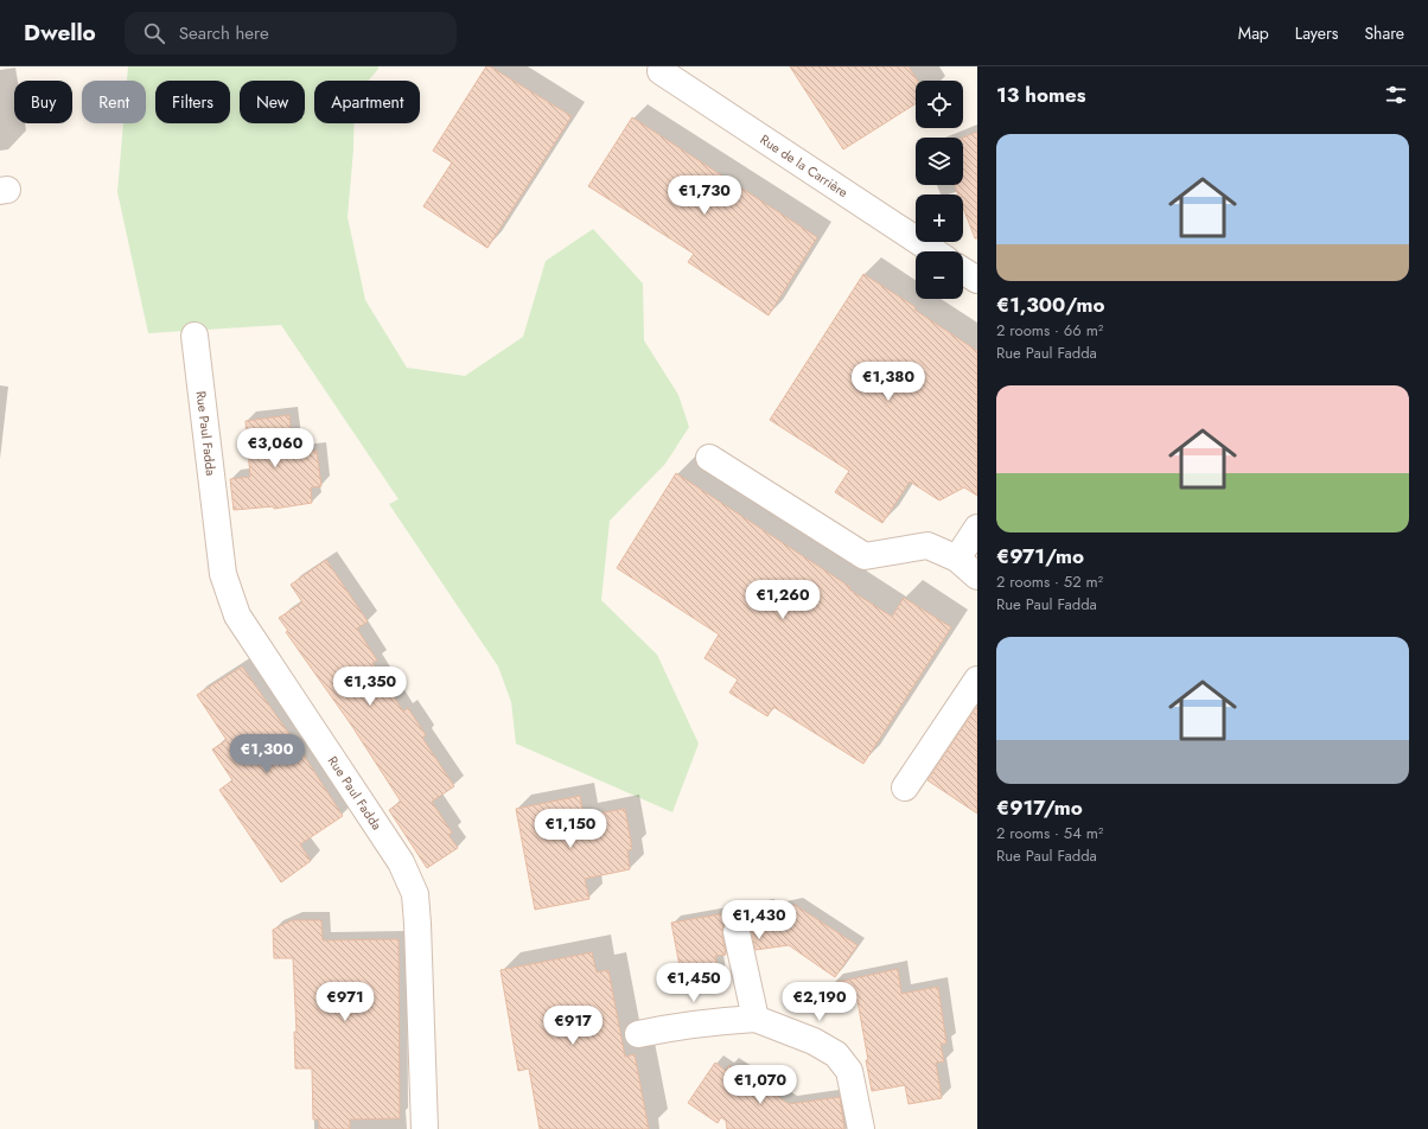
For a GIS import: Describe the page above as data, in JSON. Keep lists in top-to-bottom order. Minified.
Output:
{"streets":{"street":["Rue de la Carrière","Rue Paul Fadda"]},"page":{"header":"Dwello","search":"Search here","nav":["Map","Layers","Share"],"heading":"13 homes","map_buttons":["+","−"],"chip":["Buy","Rent","Filters","New","Apartment"],"list":[{"name":"€1,300/mo","note":"2 rooms · 66 m² · Rue Paul Fadda"},{"name":"€971/mo","note":"2 rooms · 52 m² · Rue Paul Fadda"},{"name":"€917/mo","note":"2 rooms · 54 m² · Rue Paul Fadda"}],"price":["€1,730","€1,380","€3,060","€1,260","€1,350","€1,300","€1,150","€1,430","€1,450","€971","€2,190","€917","€1,070"]}}
